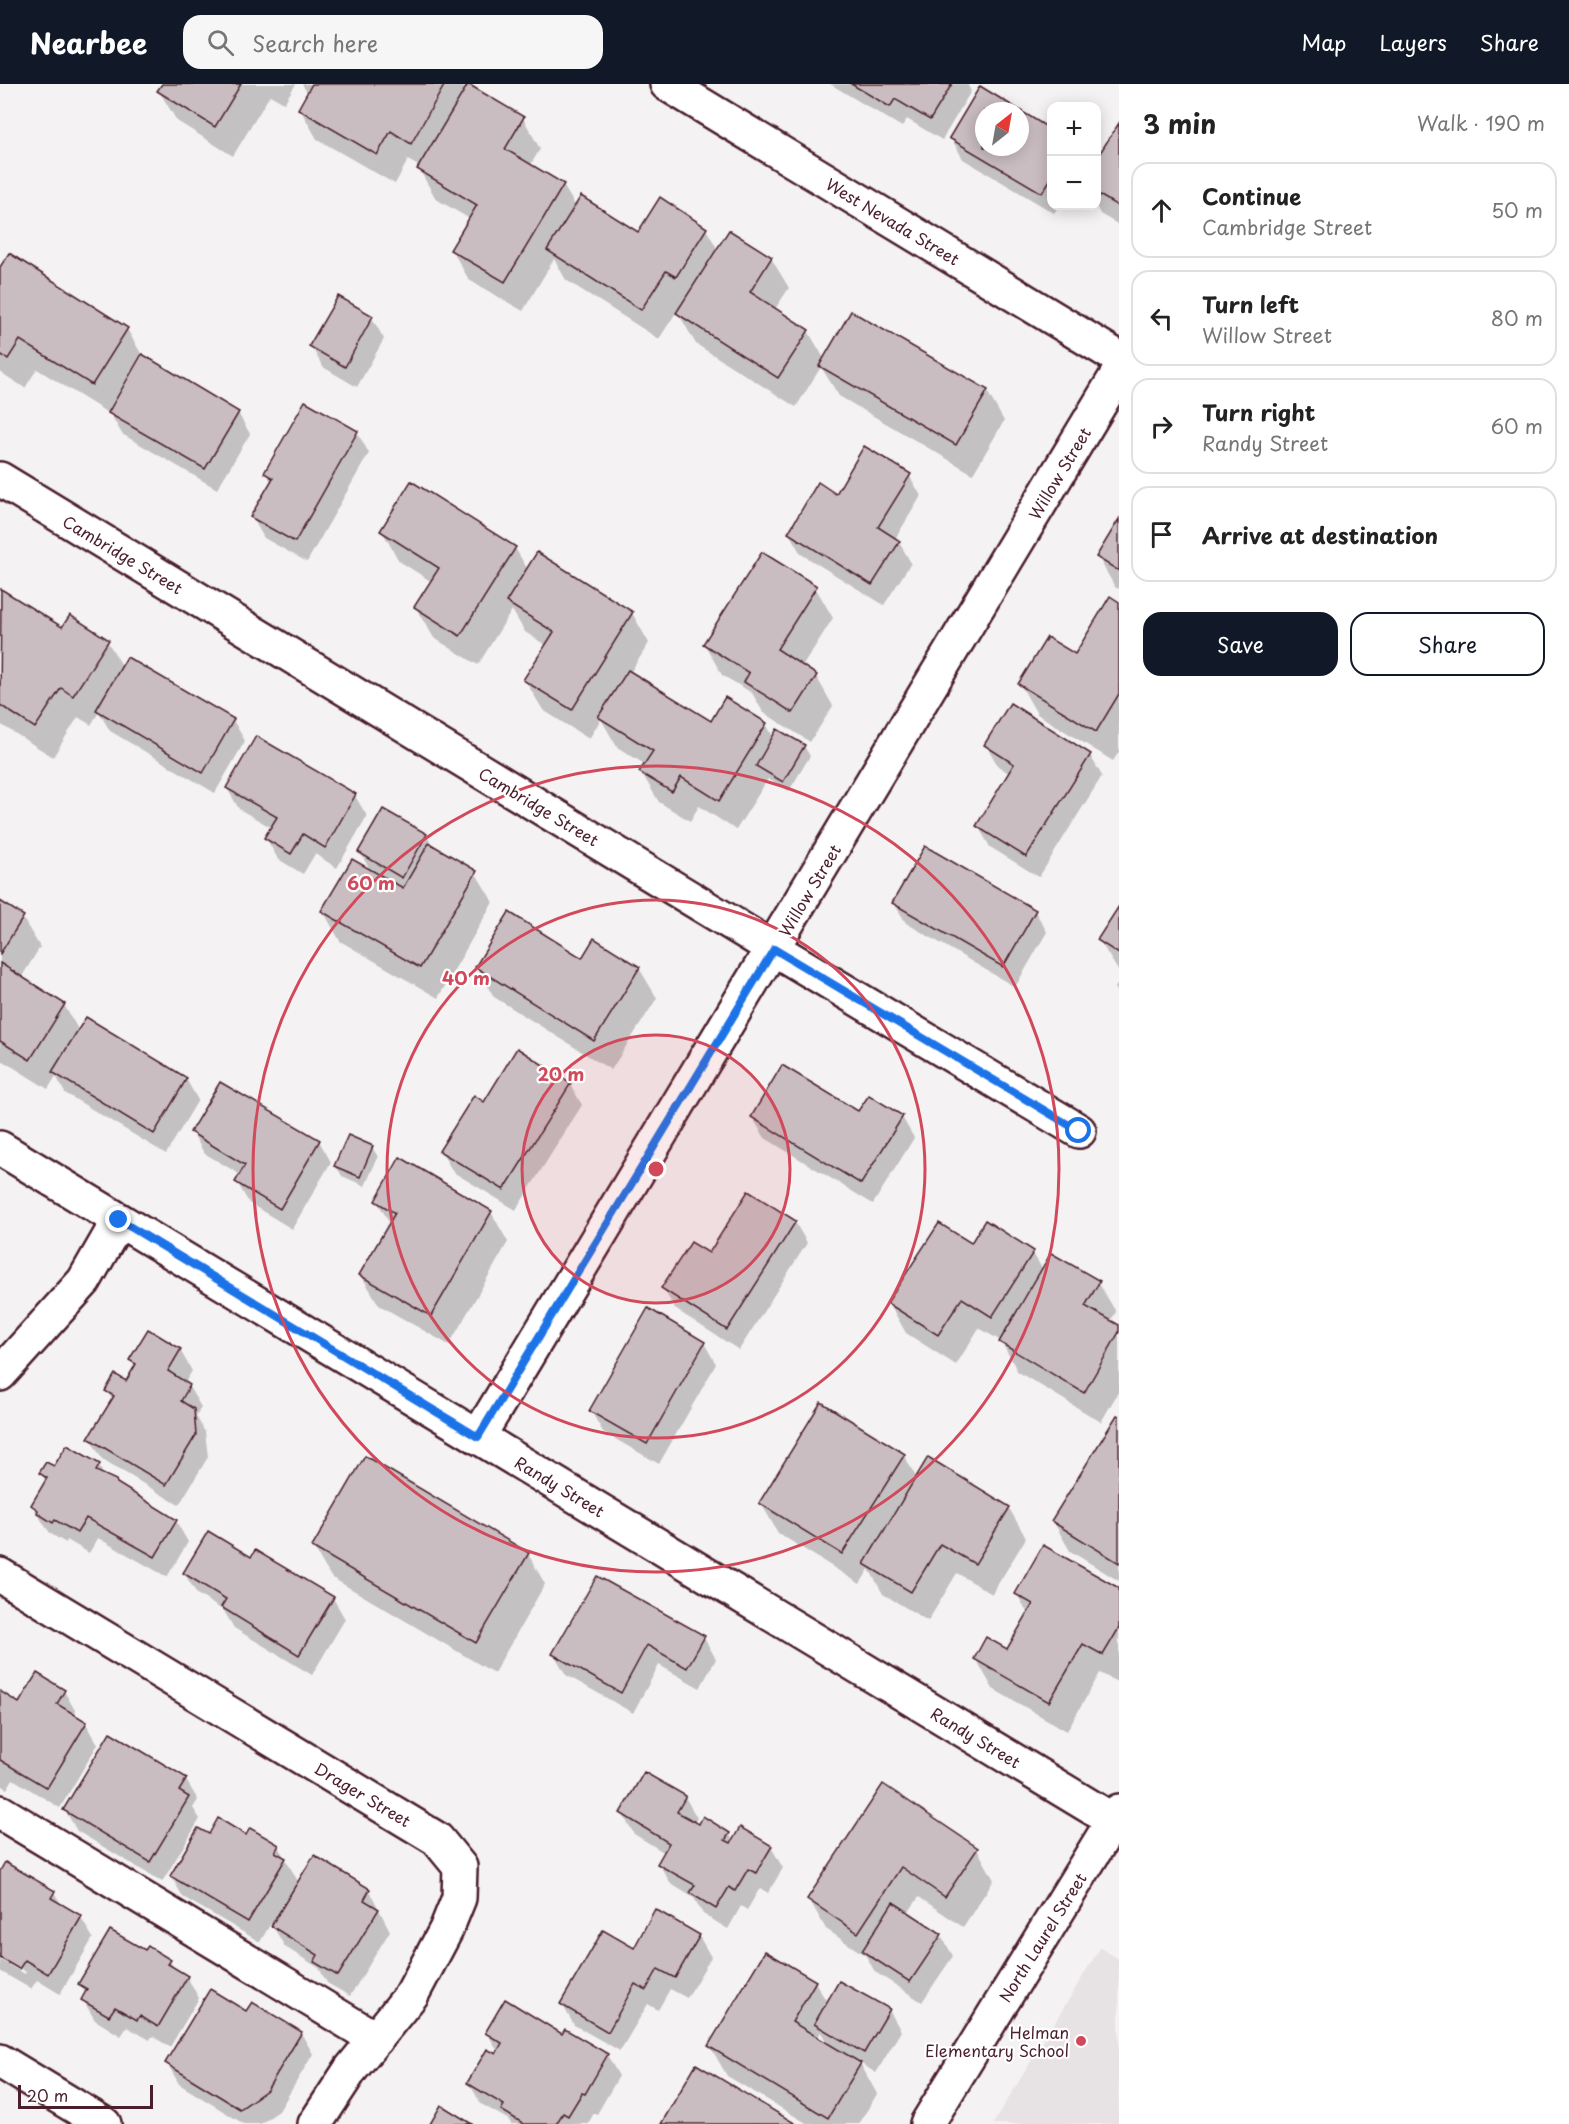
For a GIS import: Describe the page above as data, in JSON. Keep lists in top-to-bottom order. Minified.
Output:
{"streets":{"street":["West Nevada Street","Willow Street","Cambridge Street","Randy Street","Drager Street","North Laurel Street"]},"crossings":[["Willow Street","Cambridge Street"],["Willow Street","Randy Street"],["Randy Street","North Laurel Street"]],"places":["Helman Elementary School"],"scale_bar":"20 m","north":"top right","page":{"header":"Nearbee","search":"Search here","nav":["Map","Layers","Share"],"heading":["3 min","Walk · 190 m"],"map_buttons":["+","−"],"list":[["Continue","Cambridge Street","50 m"],["Turn left","Willow Street","80 m"],["Turn right","Randy Street","60 m"],"Arrive at destination"],"buttons":["Save","Share"],"scale":"20 m"},"rings":["60 m","40 m","20 m"]}
